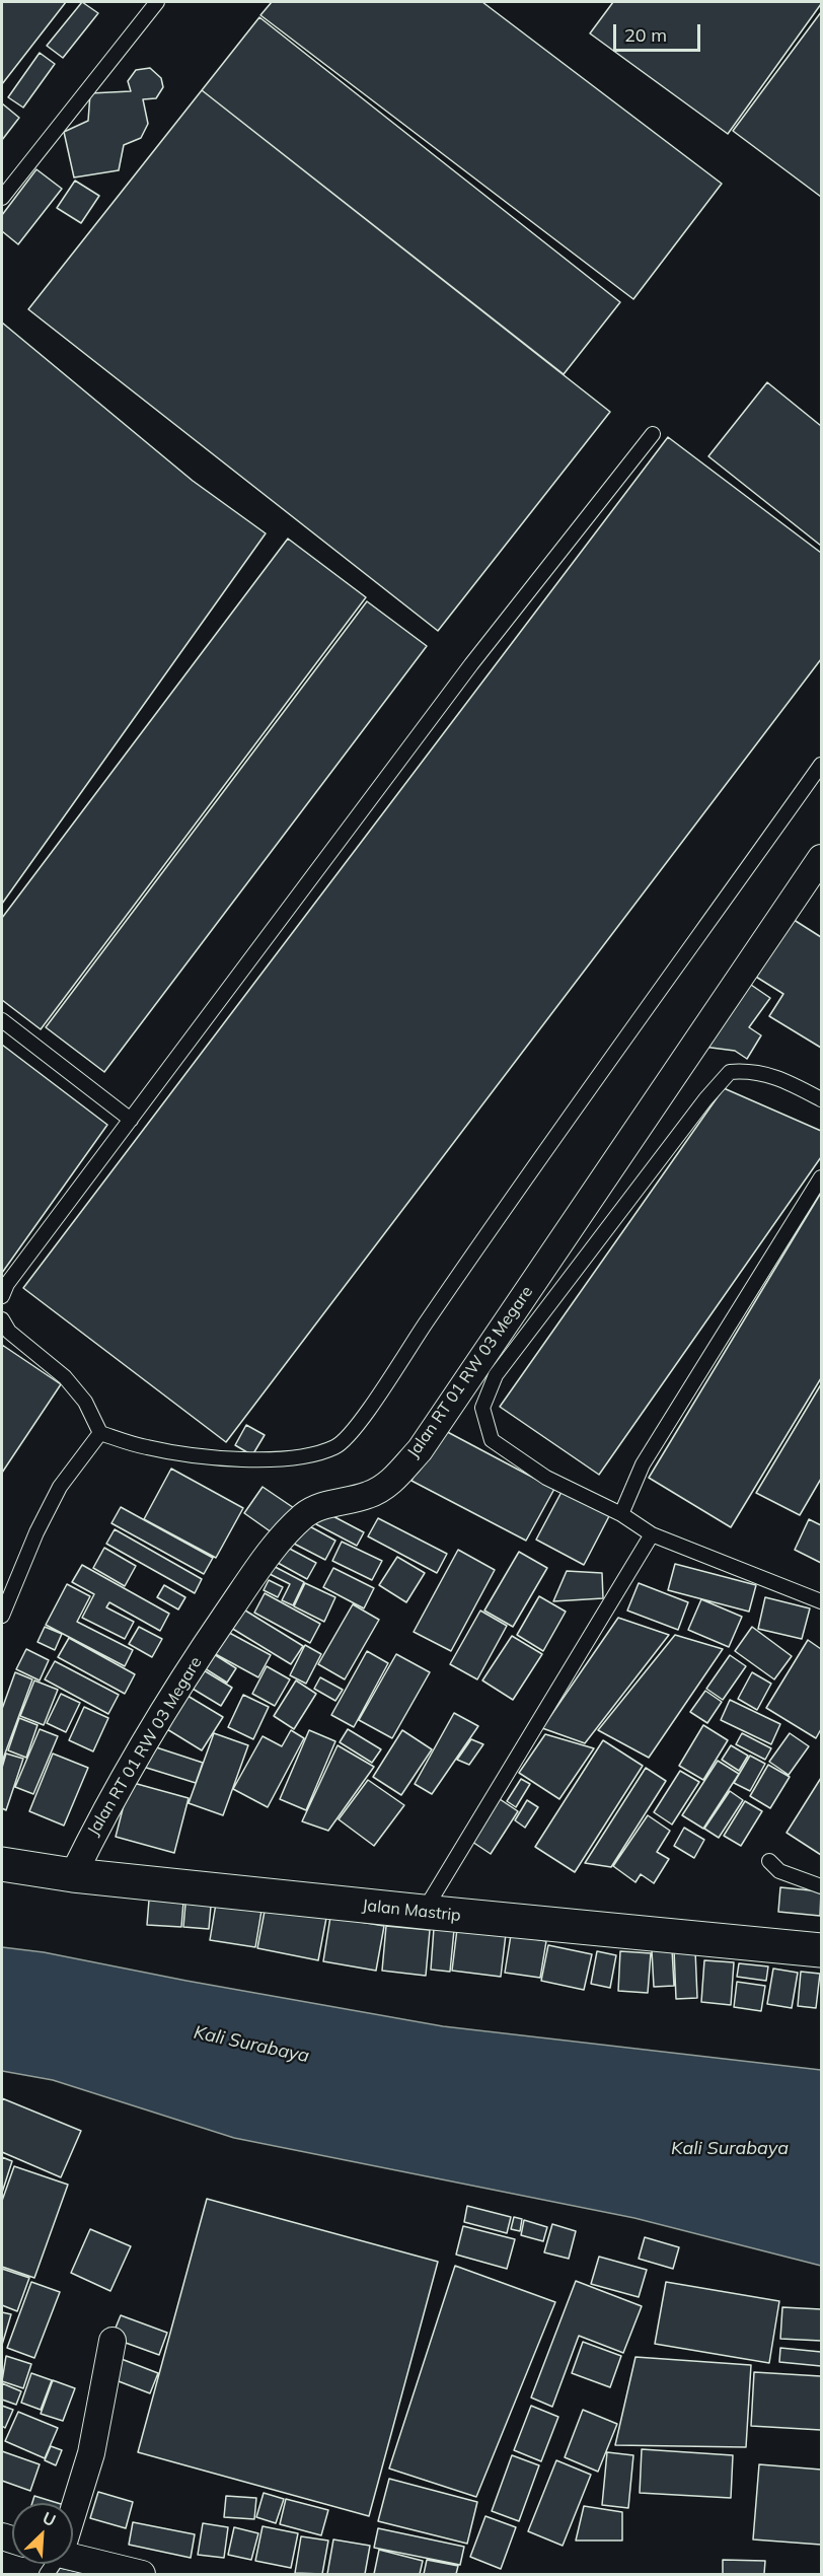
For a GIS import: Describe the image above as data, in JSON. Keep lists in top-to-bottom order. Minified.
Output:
{"streets":{"main road":["Jalan Mastrip"],"street":["Jalan RT 01 RW 03 Megare"]},"crossings":[["Jalan RT 01 RW 03 Megare","Jalan Mastrip"]],"water":["Kali Surabaya"],"scale_bar":"20 m","north":"top right"}
